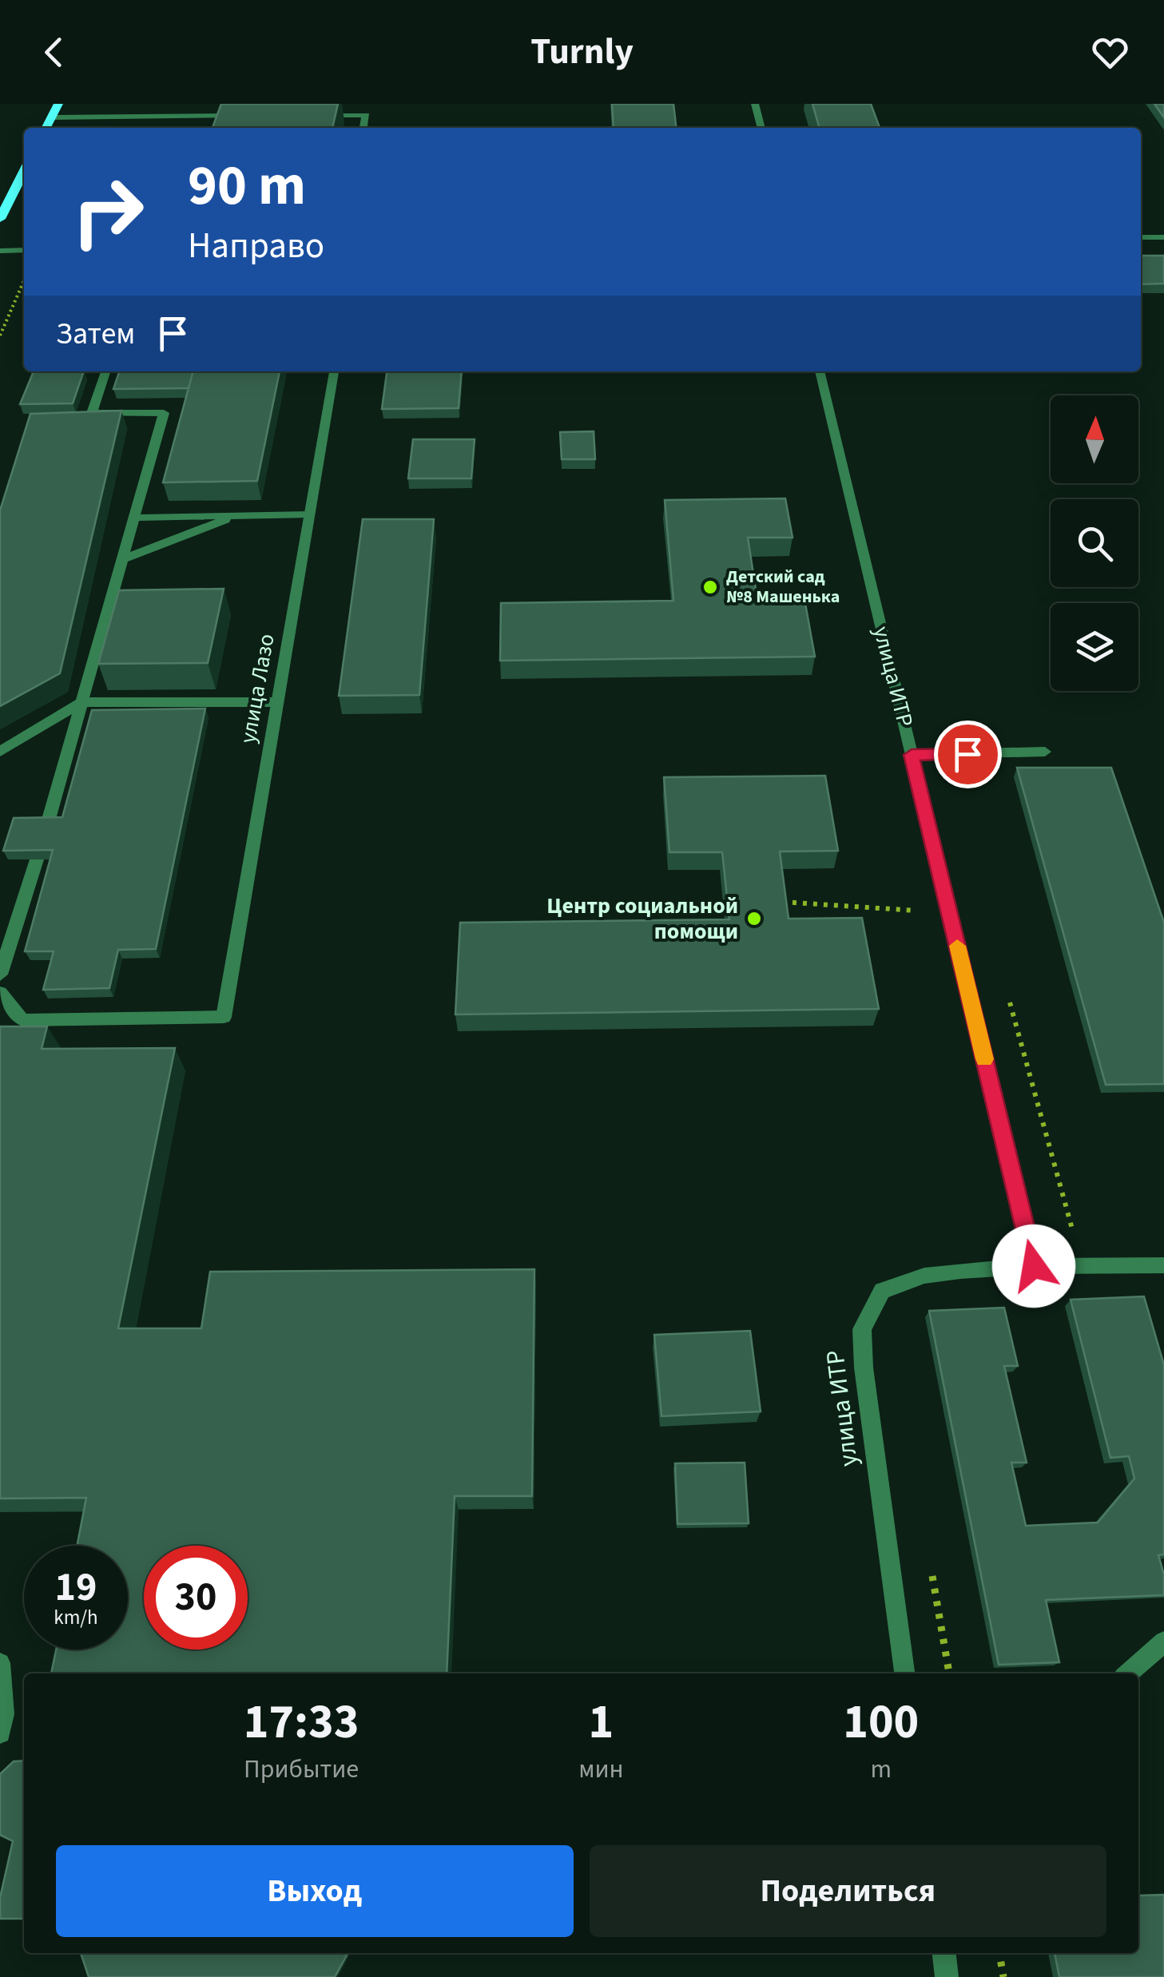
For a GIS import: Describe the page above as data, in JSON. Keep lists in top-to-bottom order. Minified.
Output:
{"streets":{"street":["улица ИТР","улица Лазо"]},"places":["Детский сад №8 Машенька","Центр социальной помощи"],"north":"top","page":{"header":"Turnly","turn":["90 m","Направо"],"then":"Затем","speed":"19 km/h","limit":"30","eta":["17:33","Прибытие","1","мин","100","m"],"buttons":["Выход","Поделиться"]}}
